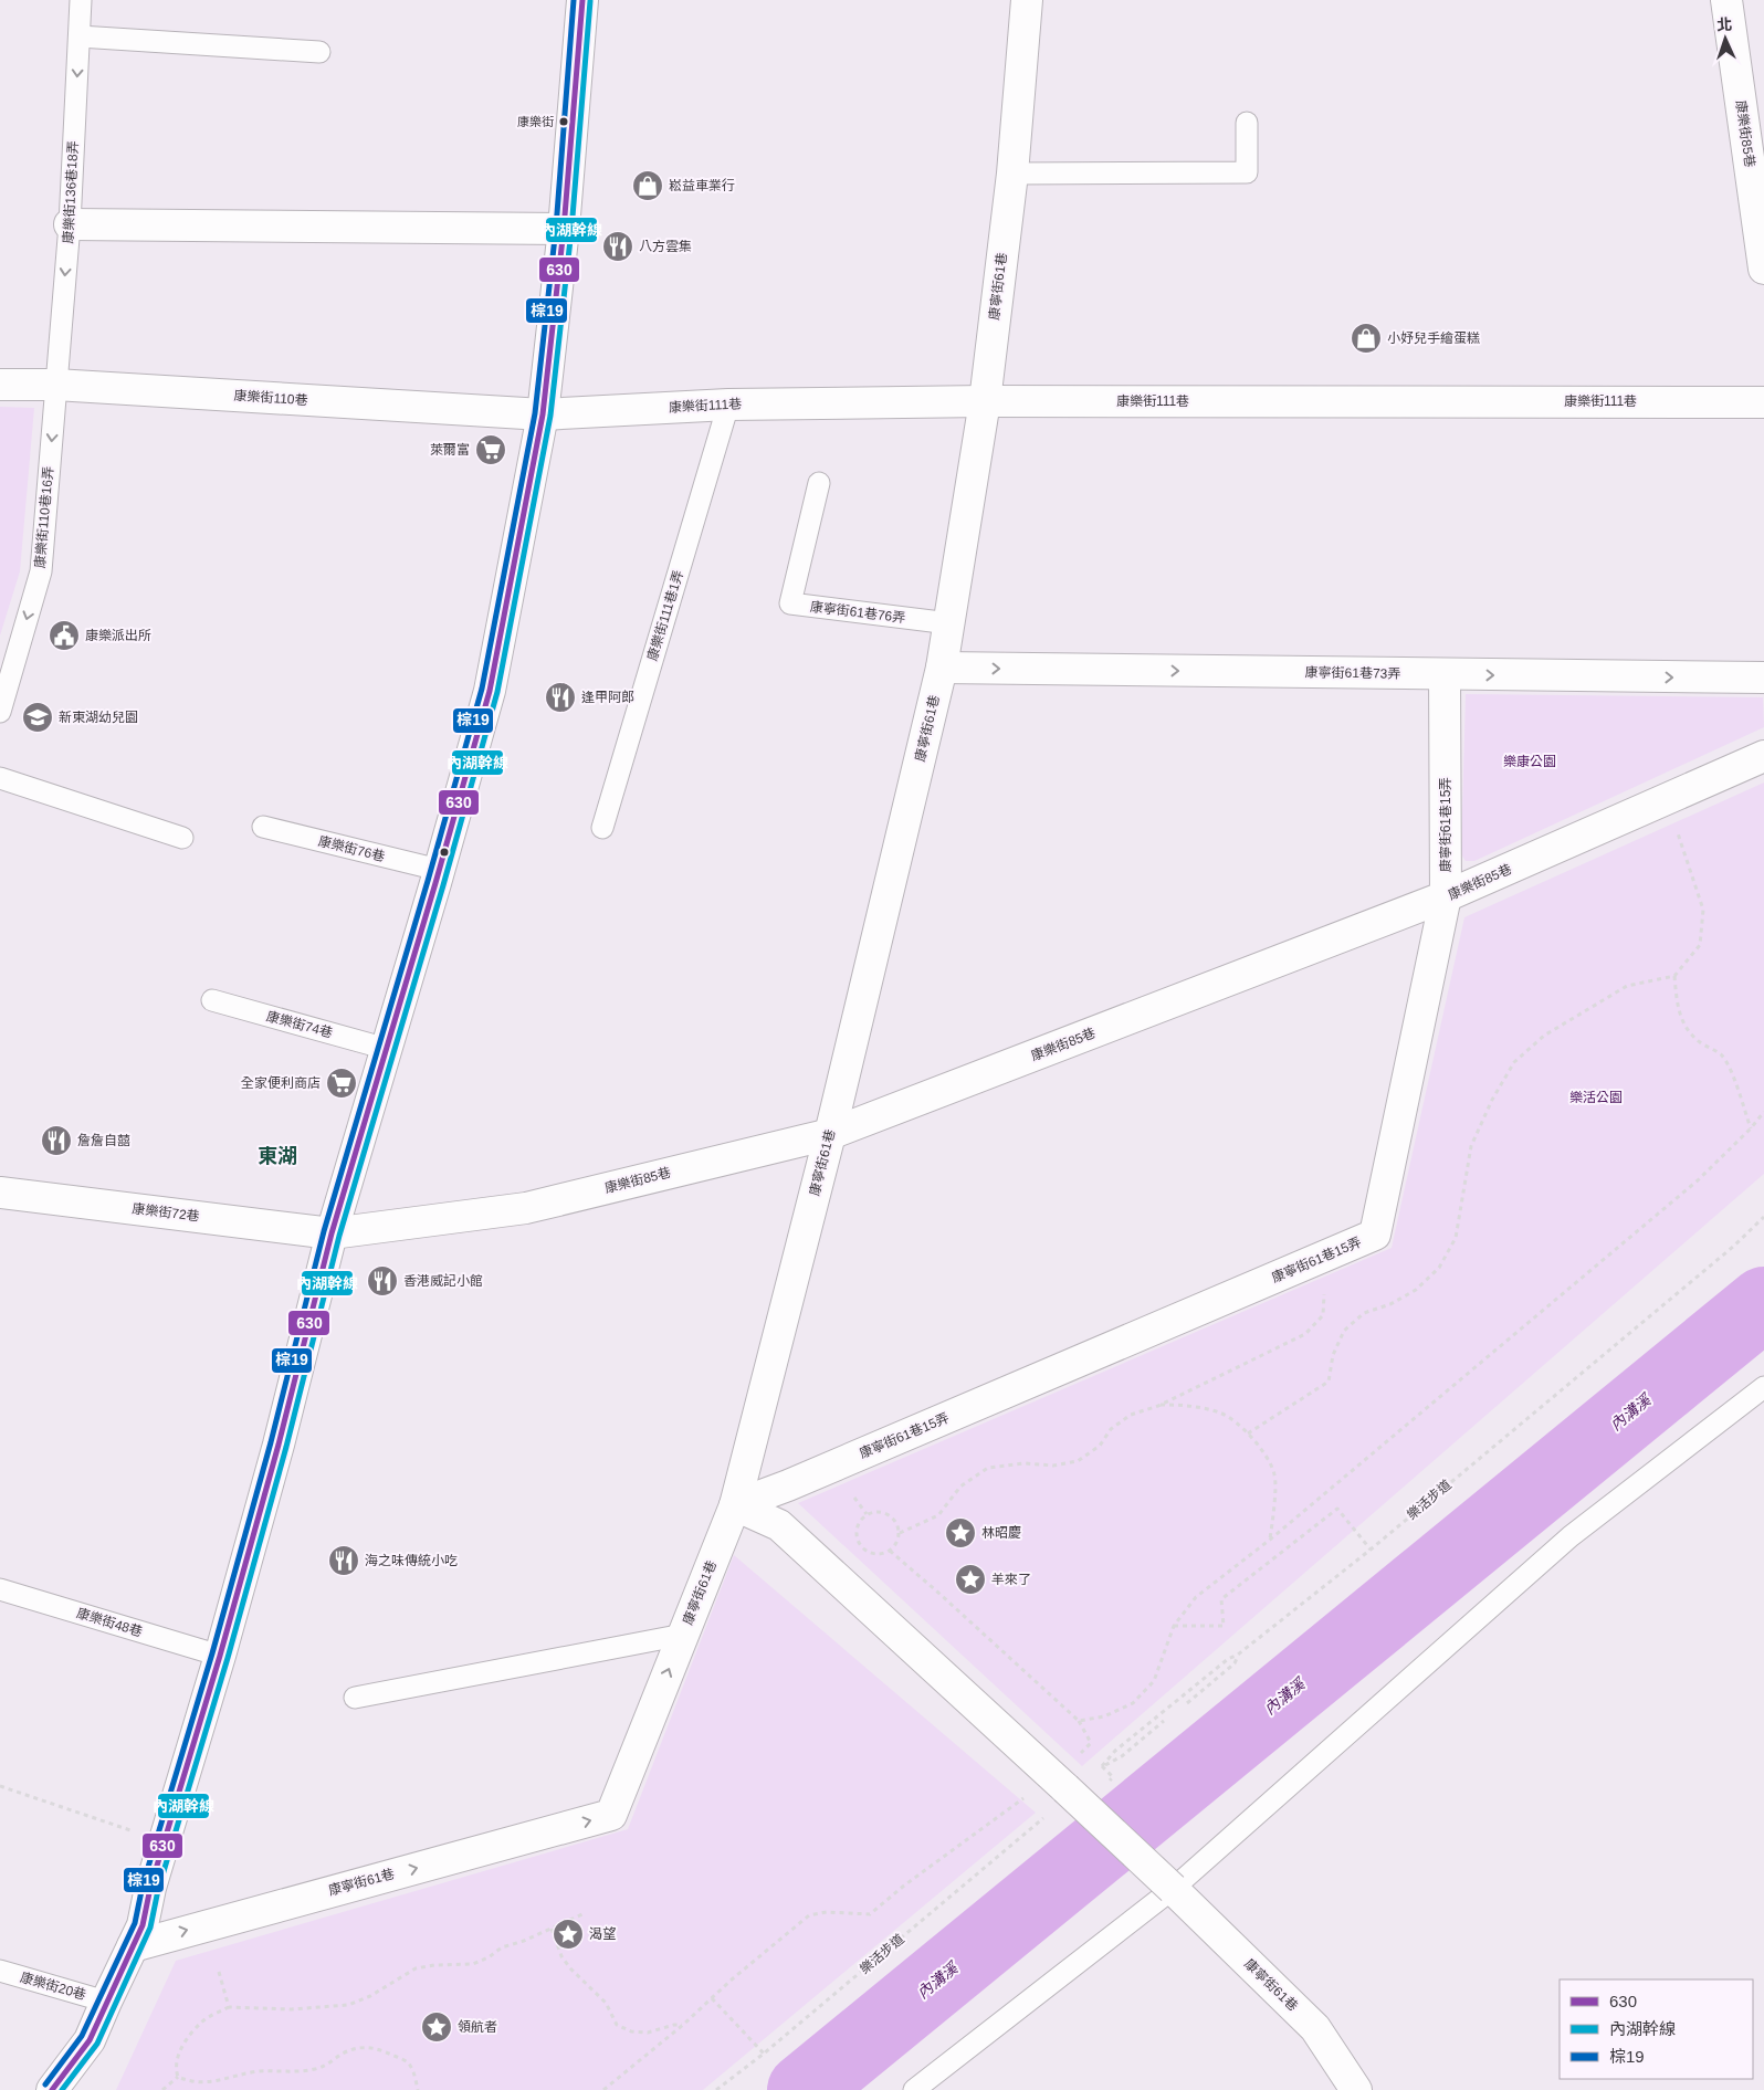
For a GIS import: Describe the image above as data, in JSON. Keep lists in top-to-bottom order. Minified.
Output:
{"streets":{"street":["康樂街85巷","康寧街61巷","康樂街110巷","康樂街111巷","康寧街61巷73弄","康寧街61巷15弄","康樂街72巷"],"lane":["康樂街136巷18弄","康樂街110巷16弄","康寧街61巷76弄","康樂街111巷1弄","康樂街76巷","康樂街74巷","康樂街48巷","康樂街20巷"],"path":["樂活步道"]},"crossings":[["康樂街85巷","康寧街61巷"],["康樂街85巷","康寧街61巷15弄"],["康樂街85巷","康樂街72巷"],["康樂街136巷18弄","康樂街110巷"],["康樂街136巷18弄","康樂街110巷16弄"],["康寧街61巷","康樂街111巷"],["康寧街61巷","康寧街61巷76弄"],["康寧街61巷","康寧街61巷73弄"],["康寧街61巷","康寧街61巷15弄"],["康樂街110巷","康樂街111巷"],["康樂街110巷","康樂街110巷16弄"],["康樂街111巷","康樂街111巷1弄"],["康寧街61巷73弄","康寧街61巷15弄"]],"one_way":["康樂街136巷18弄","康樂街110巷16弄","康寧街61巷73弄"],"districts":["東湖"],"water":["內溝溪"],"parks":["樂康公園","樂活公園"],"places":{"other":["康樂街"],"shop":["崧益車業行","小妤兒手繪蛋糕"],"restaurant":["八方雲集","逢甲阿郎","詹詹自囍","香港威記小館","海之味傳統小吃"],"supermarket":["萊爾富","全家便利商店"],"public building":["康樂派出所"],"school or university":["新東湖幼兒園"],"place":["林昭慶","羊來了","渴望","領航者"]},"lines":["transit line 630","transit line 棕19","transit line 內湖幹線"],"legend":["630","內湖幹線","棕19"],"north":"top"}
